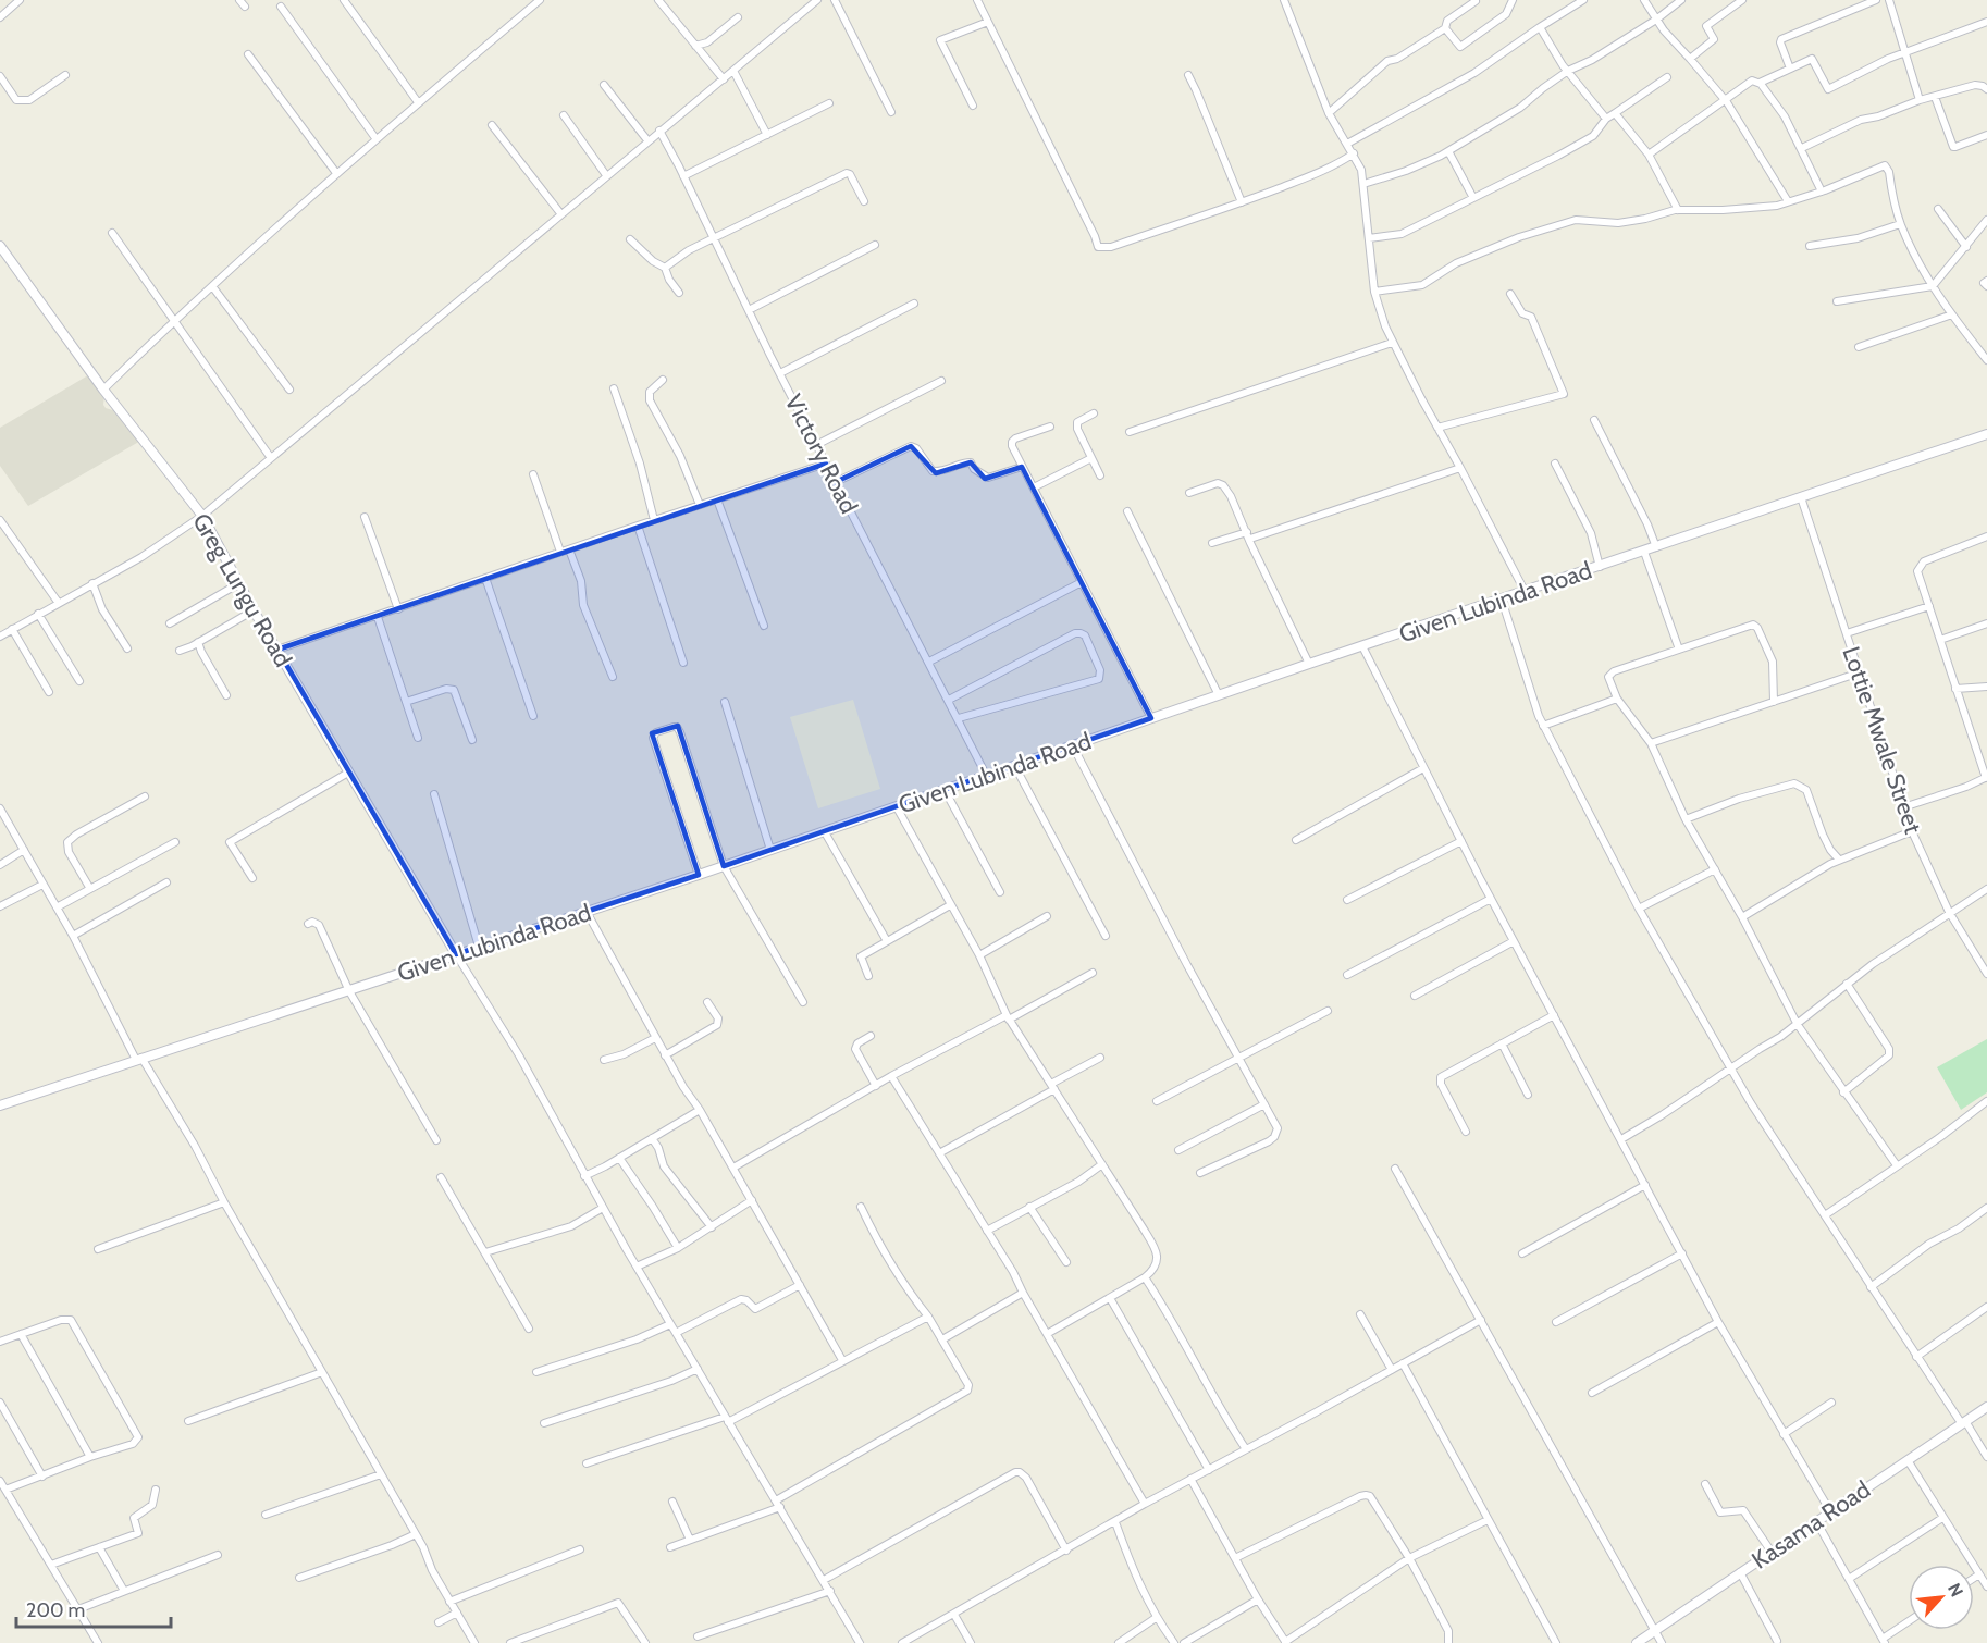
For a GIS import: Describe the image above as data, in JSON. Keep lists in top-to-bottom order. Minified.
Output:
{"streets":{"street":["Victory Road","Greg Lungu Road","Given Lubinda Road","Lottie Mwale Street","Kasama Road"]},"crossings":[["Victory Road","Given Lubinda Road"],["Greg Lungu Road","Given Lubinda Road"],["Given Lubinda Road","Lottie Mwale Street"]],"scale_bar":"200 m","north":"top right"}
